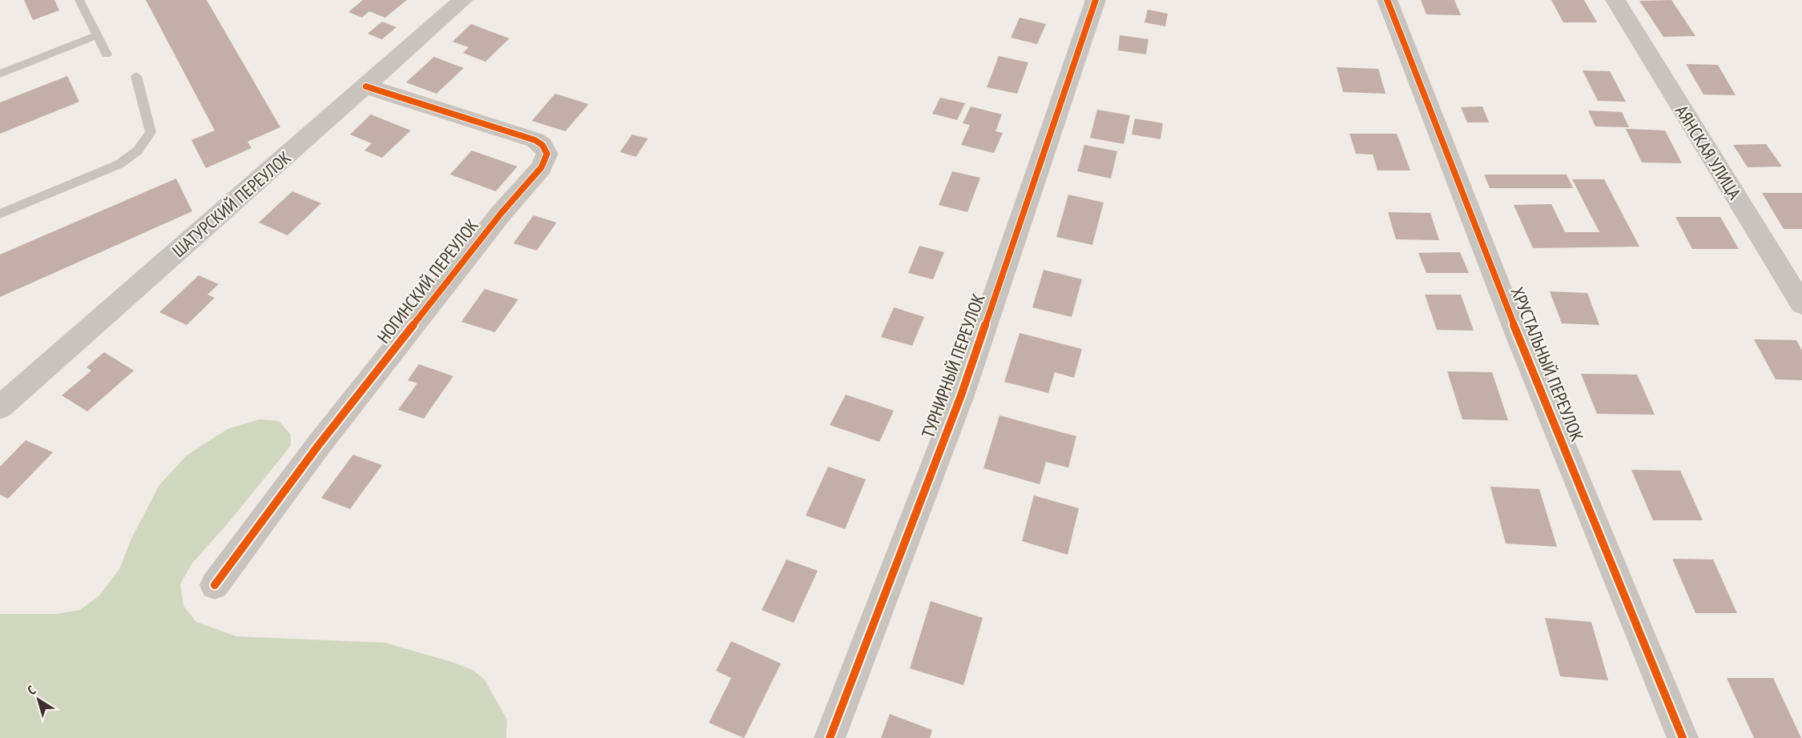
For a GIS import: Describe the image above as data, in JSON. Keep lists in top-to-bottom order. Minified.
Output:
{"streets":{"street":["АЯНСКАЯ УЛИЦА","ШАТУРСКИЙ ПЕРЕУЛОК","НОГИНСКИЙ ПЕРЕУЛОК","ХРУСТАЛЬНЫЙ ПЕРЕУЛОК","ТУРНИРНЫЙ ПЕРЕУЛОК"]},"crossings":[["ШАТУРСКИЙ ПЕРЕУЛОК","НОГИНСКИЙ ПЕРЕУЛОК"]],"north":"top left"}
